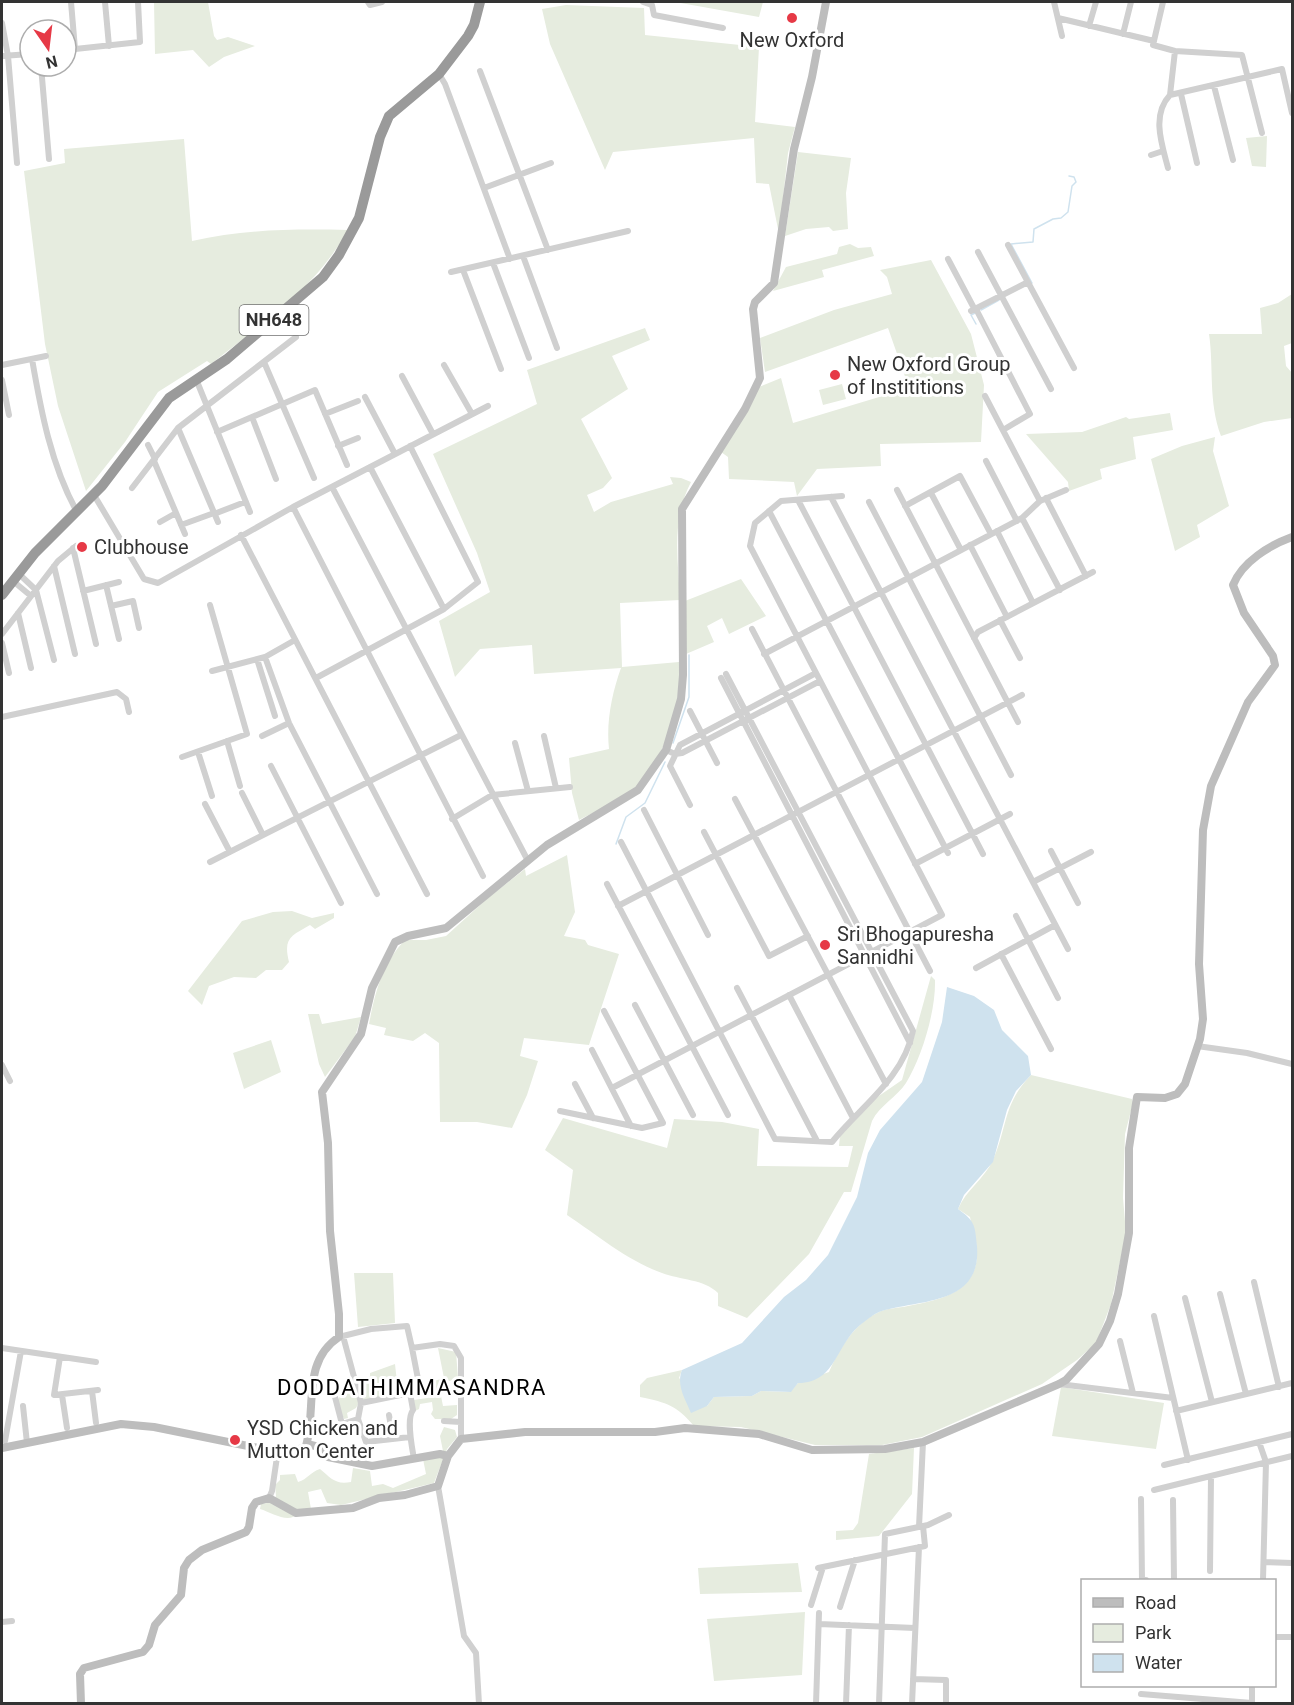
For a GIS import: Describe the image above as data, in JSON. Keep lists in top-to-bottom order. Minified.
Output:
{"streets":{"highway":["NH648"]},"districts":["DODDATHIMMASANDRA"],"places":["New Oxford","New Oxford Group of Instititions","Clubhouse","Sri Bhogapuresha Sannidhi","YSD Chicken and Mutton Center"],"legend":["Road","Park","Water"],"north":"bottom"}
